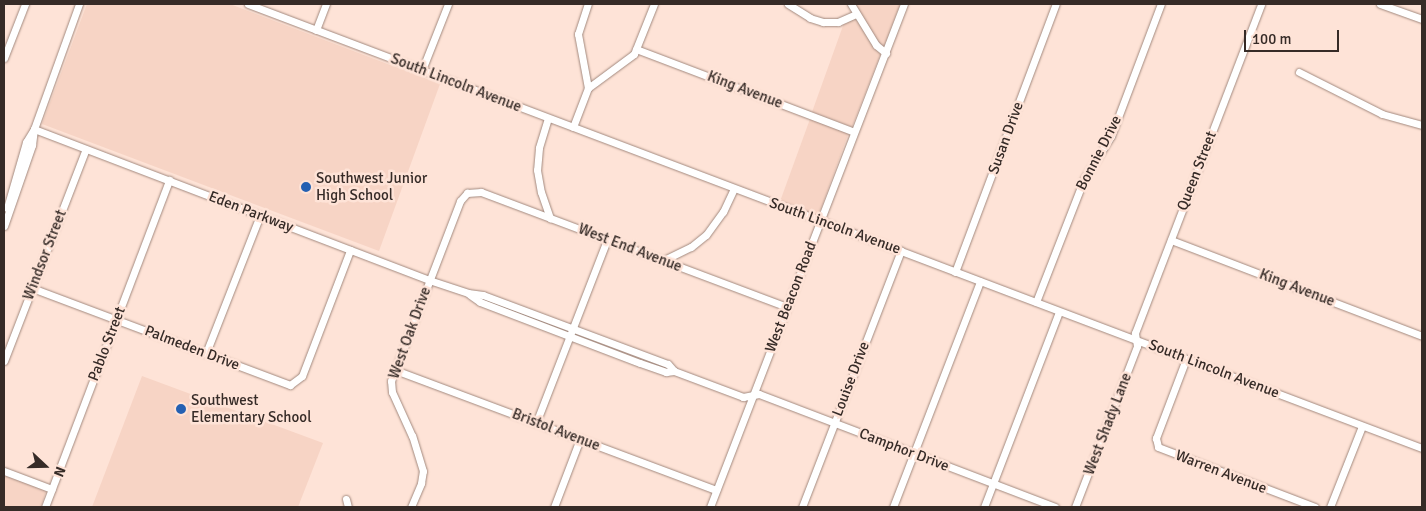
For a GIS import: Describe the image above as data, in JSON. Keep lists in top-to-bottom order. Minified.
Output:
{"streets":{"street":["South Lincoln Avenue","King Avenue","Susan Drive","Bonnie Drive","Queen Street","Eden Parkway","West End Avenue","Windsor Street","West Beacon Road","West Oak Drive","Pablo Street","Palmeden Drive","Louise Drive","West Shady Lane","Bristol Avenue","Camphor Drive","Warren Avenue"]},"crossings":[["South Lincoln Avenue","Susan Drive"],["South Lincoln Avenue","Bonnie Drive"],["South Lincoln Avenue","Queen Street"],["South Lincoln Avenue","West Beacon Road"],["South Lincoln Avenue","Louise Drive"],["South Lincoln Avenue","West Shady Lane"],["South Lincoln Avenue","Warren Avenue"],["King Avenue","Queen Street"],["King Avenue","West Beacon Road"],["Queen Street","West Shady Lane"],["Eden Parkway","Windsor Street"],["Eden Parkway","West Beacon Road"],["Eden Parkway","West Oak Drive"],["Eden Parkway","Pablo Street"],["Eden Parkway","Palmeden Drive"],["Eden Parkway","Camphor Drive"],["West End Avenue","West Beacon Road"],["West End Avenue","West Oak Drive"],["Windsor Street","Palmeden Drive"],["West Beacon Road","Bristol Avenue"],["West Beacon Road","Camphor Drive"],["West Oak Drive","Bristol Avenue"],["Pablo Street","Palmeden Drive"],["Louise Drive","Camphor Drive"]],"places":["Southwest Junior High School","Southwest Elementary School"],"scale_bar":"100 m","north":"right"}
